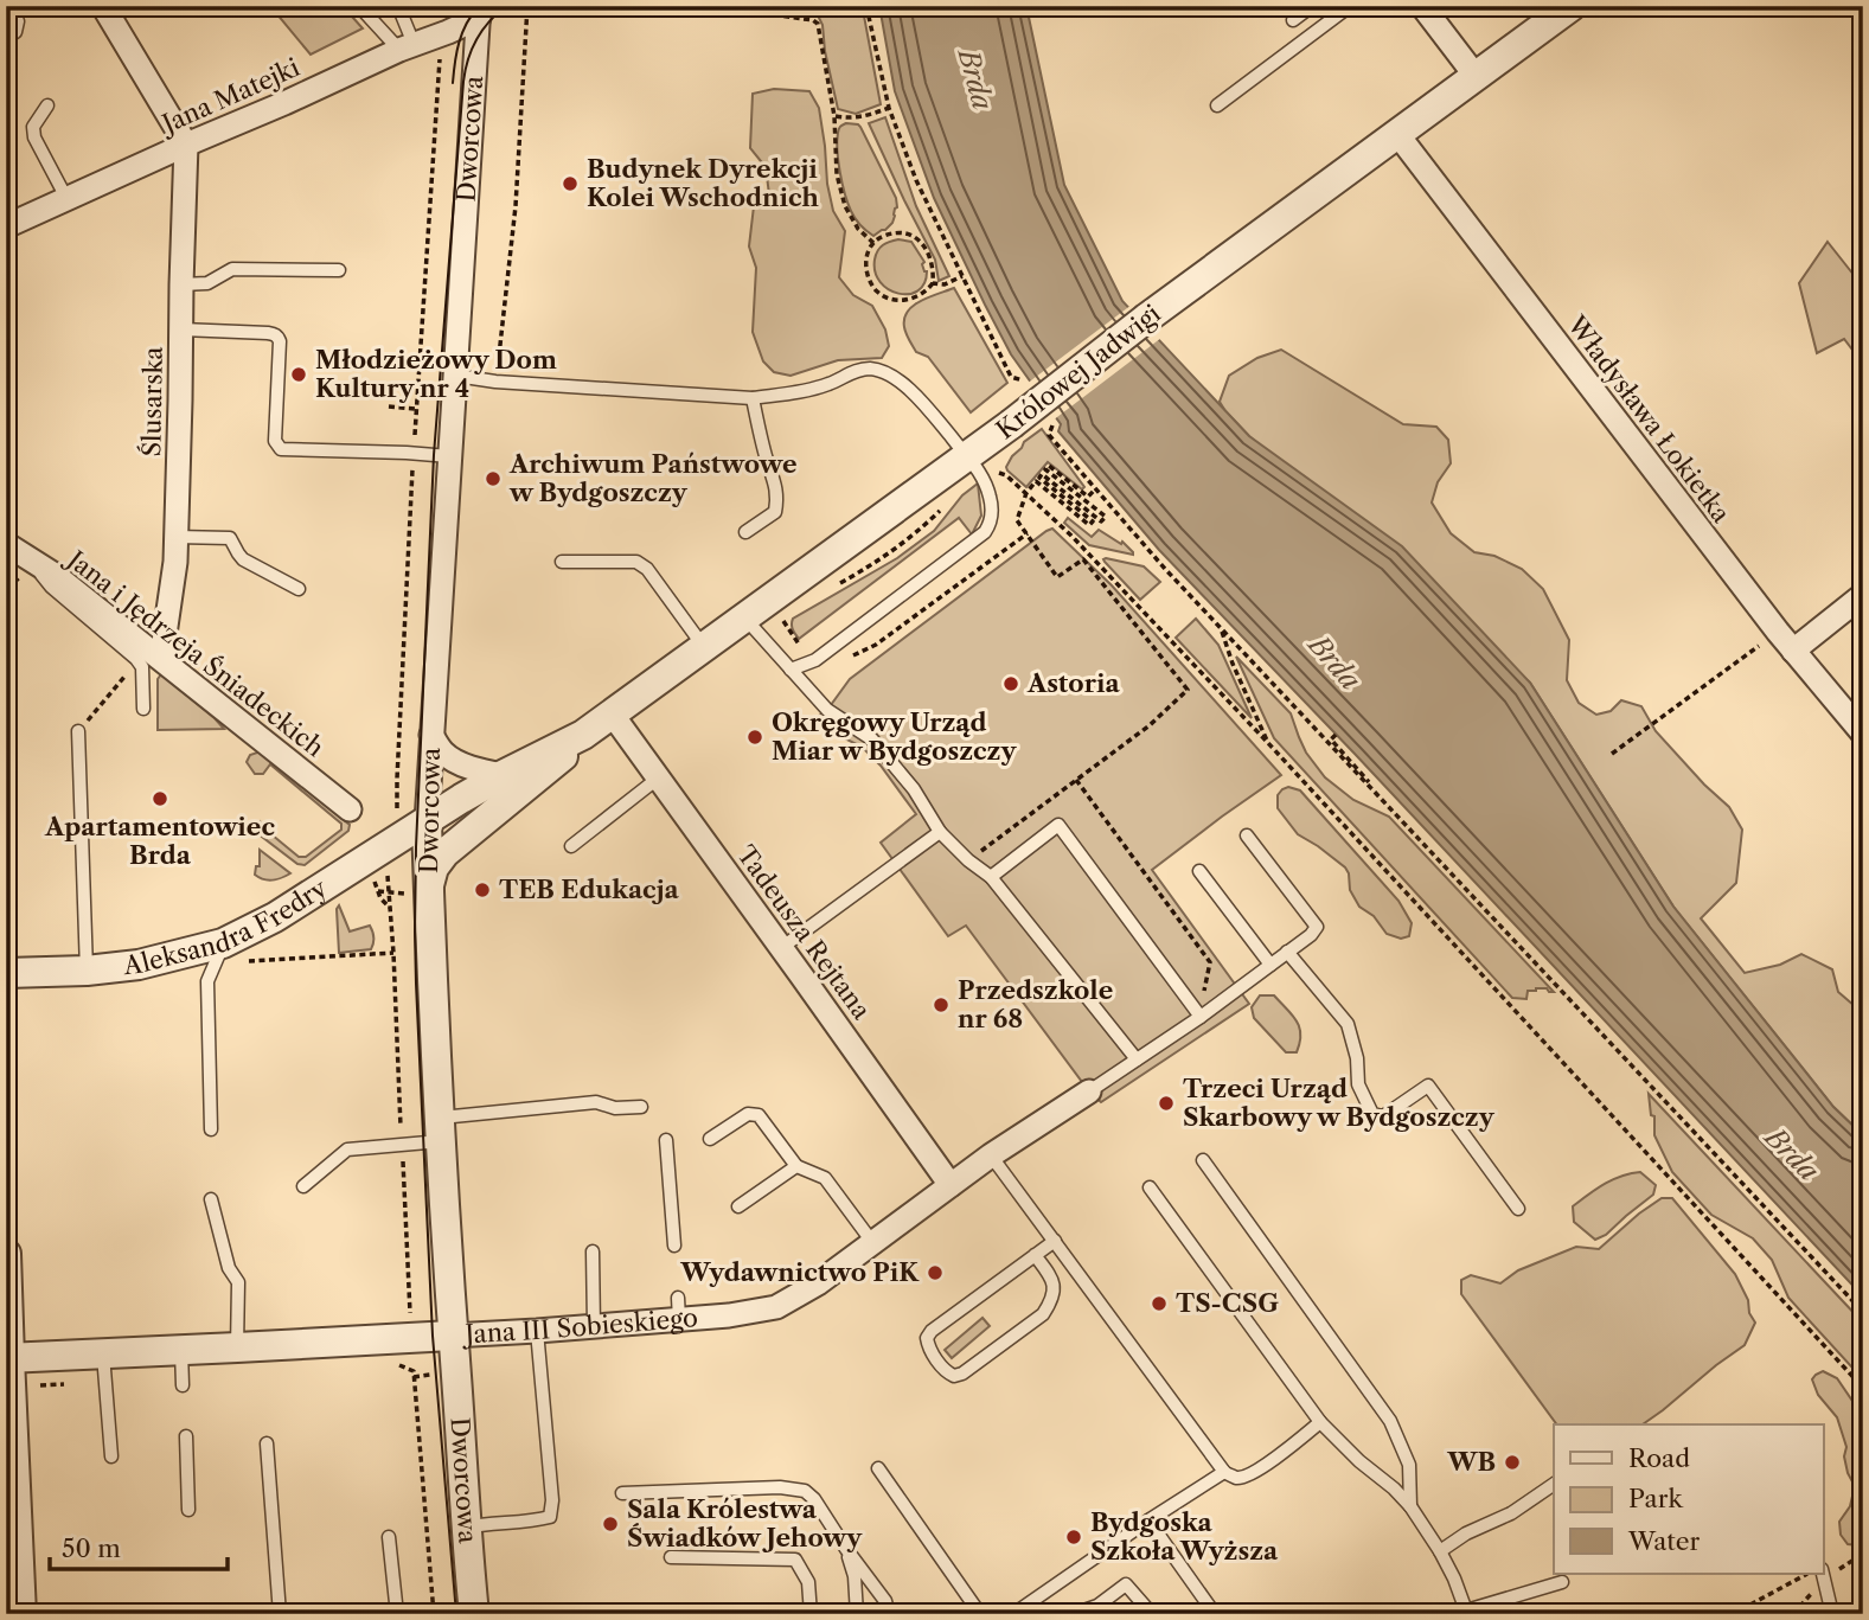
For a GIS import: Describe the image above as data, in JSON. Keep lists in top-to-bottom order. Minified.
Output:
{"streets":{"street":["Jana Matejki","Dworcowa","Królowej Jadwigi","Ślusarska","Władysława Łokietka","Jana i Jędrzeja Śniadeckich","Aleksandra Fredry","Tadeusza Rejtana","Jana III Sobieskiego"]},"crossings":[["Jana Matejki","Dworcowa"],["Jana Matejki","Ślusarska"],["Dworcowa","Królowej Jadwigi"],["Dworcowa","Aleksandra Fredry"],["Dworcowa","Jana III Sobieskiego"],["Królowej Jadwigi","Władysława Łokietka"],["Królowej Jadwigi","Aleksandra Fredry"],["Królowej Jadwigi","Tadeusza Rejtana"],["Ślusarska","Jana i Jędrzeja Śniadeckich"],["Tadeusza Rejtana","Jana III Sobieskiego"]],"water":["Brda"],"places":["Budynek Dyrekcji Kolei Wschodnich","Młodzieżowy Dom Kultury nr 4","Archiwum Państwowe w Bydgoszczy","Astoria","Okręgowy Urząd Miar w Bydgoszczy","Apartamentowiec Brda","TEB Edukacja","Przedszkole nr 68","Trzeci Urząd Skarbowy w Bydgoszczy","Wydawnictwo PiK","TS-CSG","WB","Sala Królestwa Świadków Jehowy","Bydgoska Szkoła Wyższa"],"legend":["Road","Park","Water"],"scale_bar":"50 m"}
